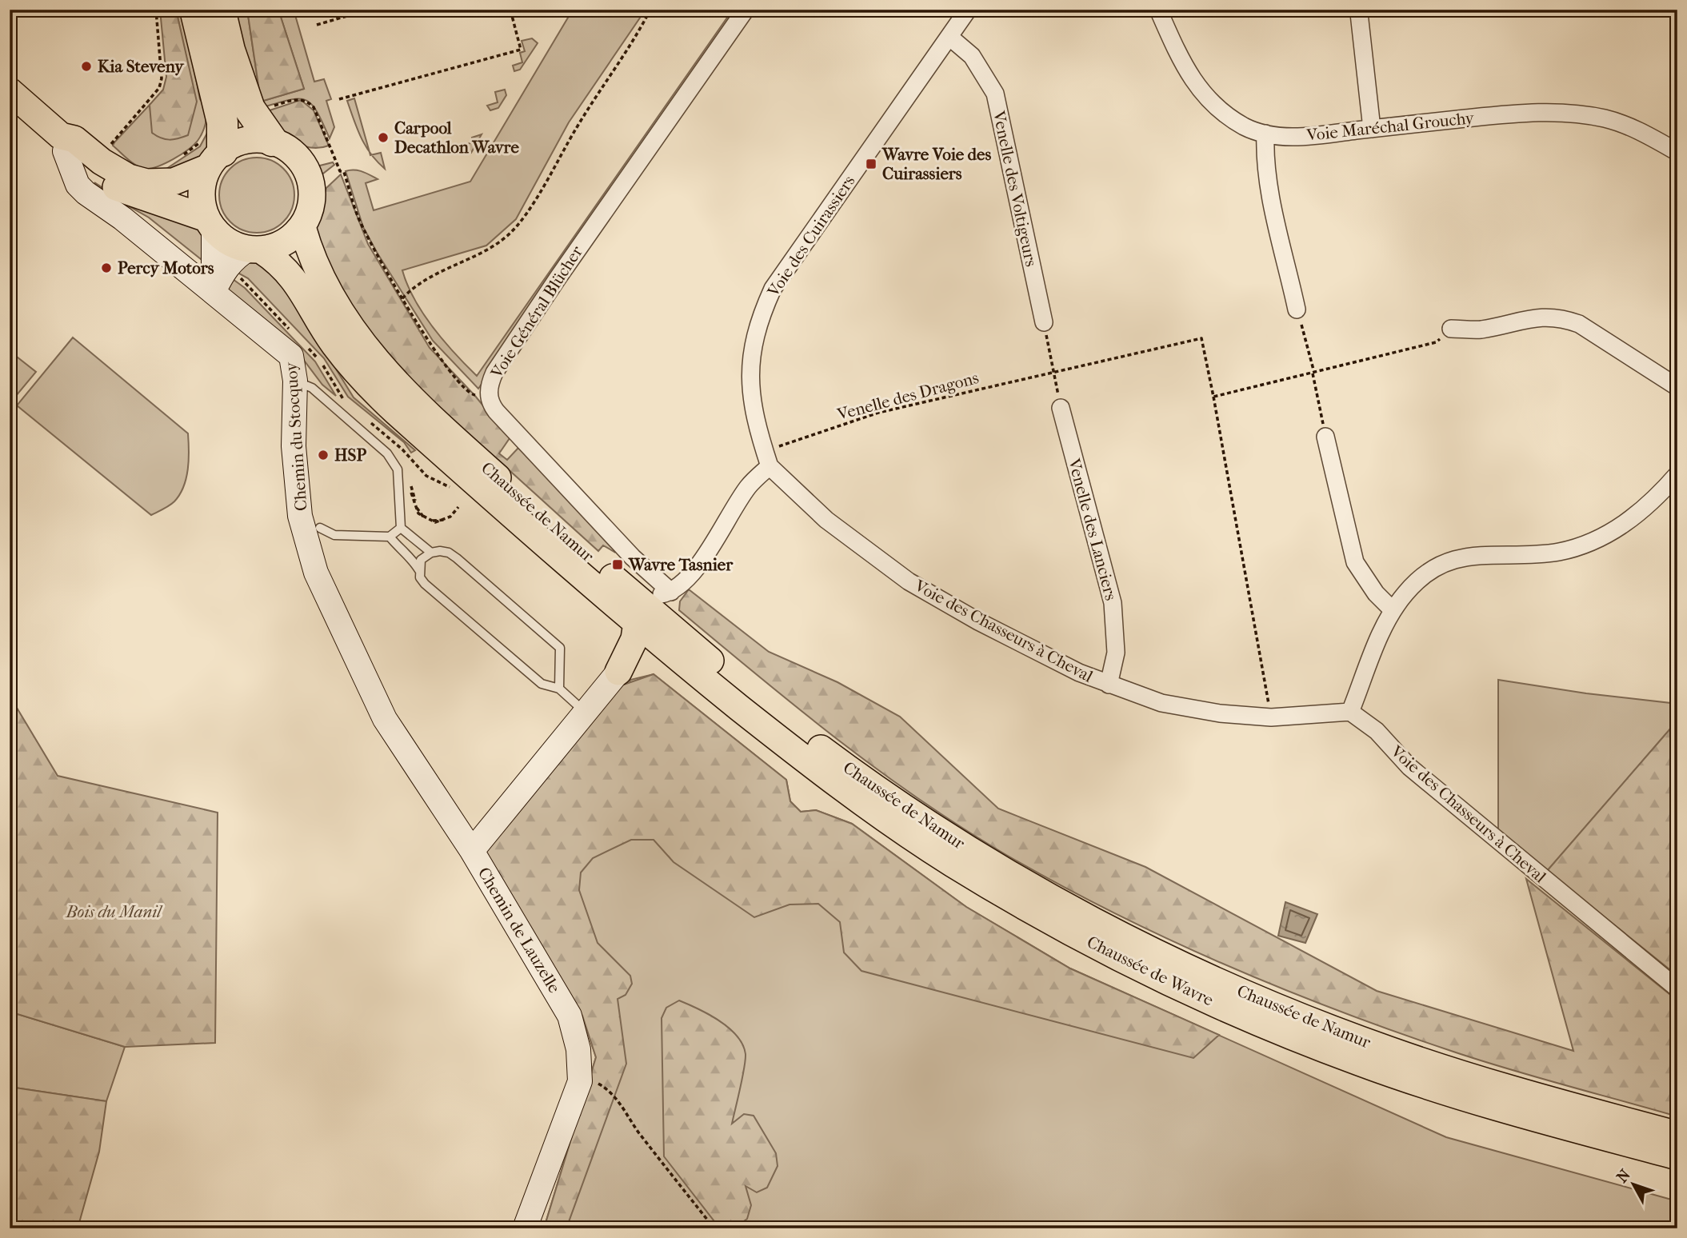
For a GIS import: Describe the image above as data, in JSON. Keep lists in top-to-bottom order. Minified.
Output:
{"streets":{"main road":["Chaussée de Namur","Chaussée de Wavre"],"street":["Voie Maréchal Grouchy","Venelle des Voltigeurs","Voie des Cuirassiers","Voie Général Blücher","Chemin du Stocquoy","Venelle des Lanciers","Voie des Chasseurs à Cheval","Chemin de Lauzelle"],"path":["Venelle des Dragons"]},"crossings":[["Venelle des Voltigeurs","Voie des Cuirassiers"],["Voie des Cuirassiers","Venelle des Dragons"],["Voie des Cuirassiers","Voie des Chasseurs à Cheval"],["Venelle des Dragons","Voie des Chasseurs à Cheval"],["Chemin du Stocquoy","Chaussée de Namur"],["Chemin du Stocquoy","Chemin de Lauzelle"],["Chaussée de Namur","Chaussée de Wavre"],["Venelle des Lanciers","Voie des Chasseurs à Cheval"]],"parks":["Bois du Manil"],"places":{"other":["Kia Steveny","Carpool Decathlon Wavre","Percy Motors","HSP"],"transit":["Wavre Voie des Cuirassiers","Wavre Tasnier"]},"north":"top left"}
